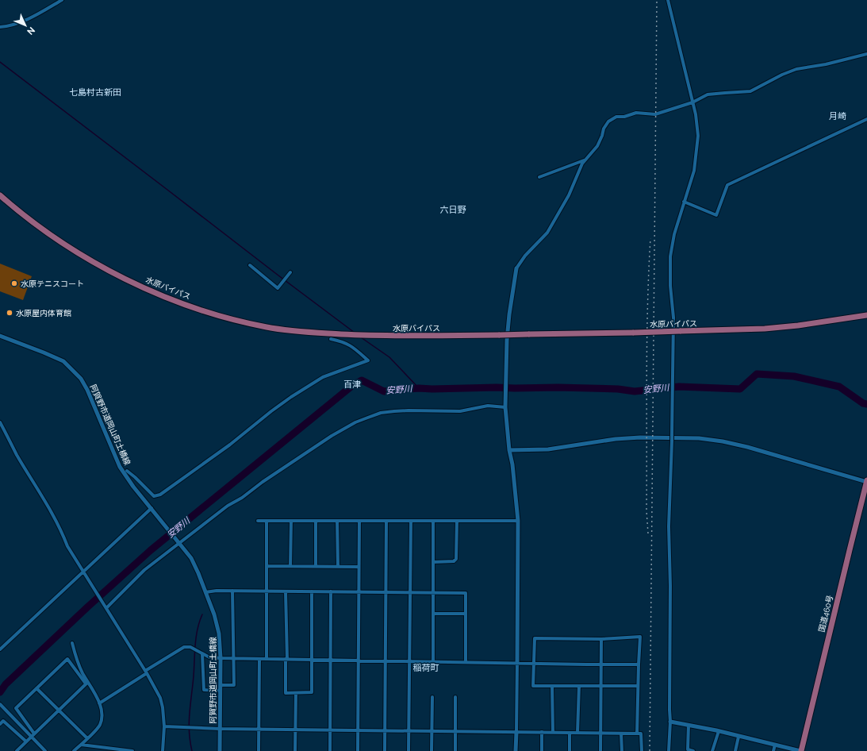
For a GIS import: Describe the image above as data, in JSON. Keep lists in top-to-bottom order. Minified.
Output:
{"streets":{"highway":["水原バイパス","国道460号"],"street":["阿賀野市道岡山町土橋線"]},"districts":["七島村古新田","月崎","六日野","百津","稲荷町"],"water":["安野川"],"places":["水原テニスコート","水原屋内体育館"],"north":"bottom right"}
